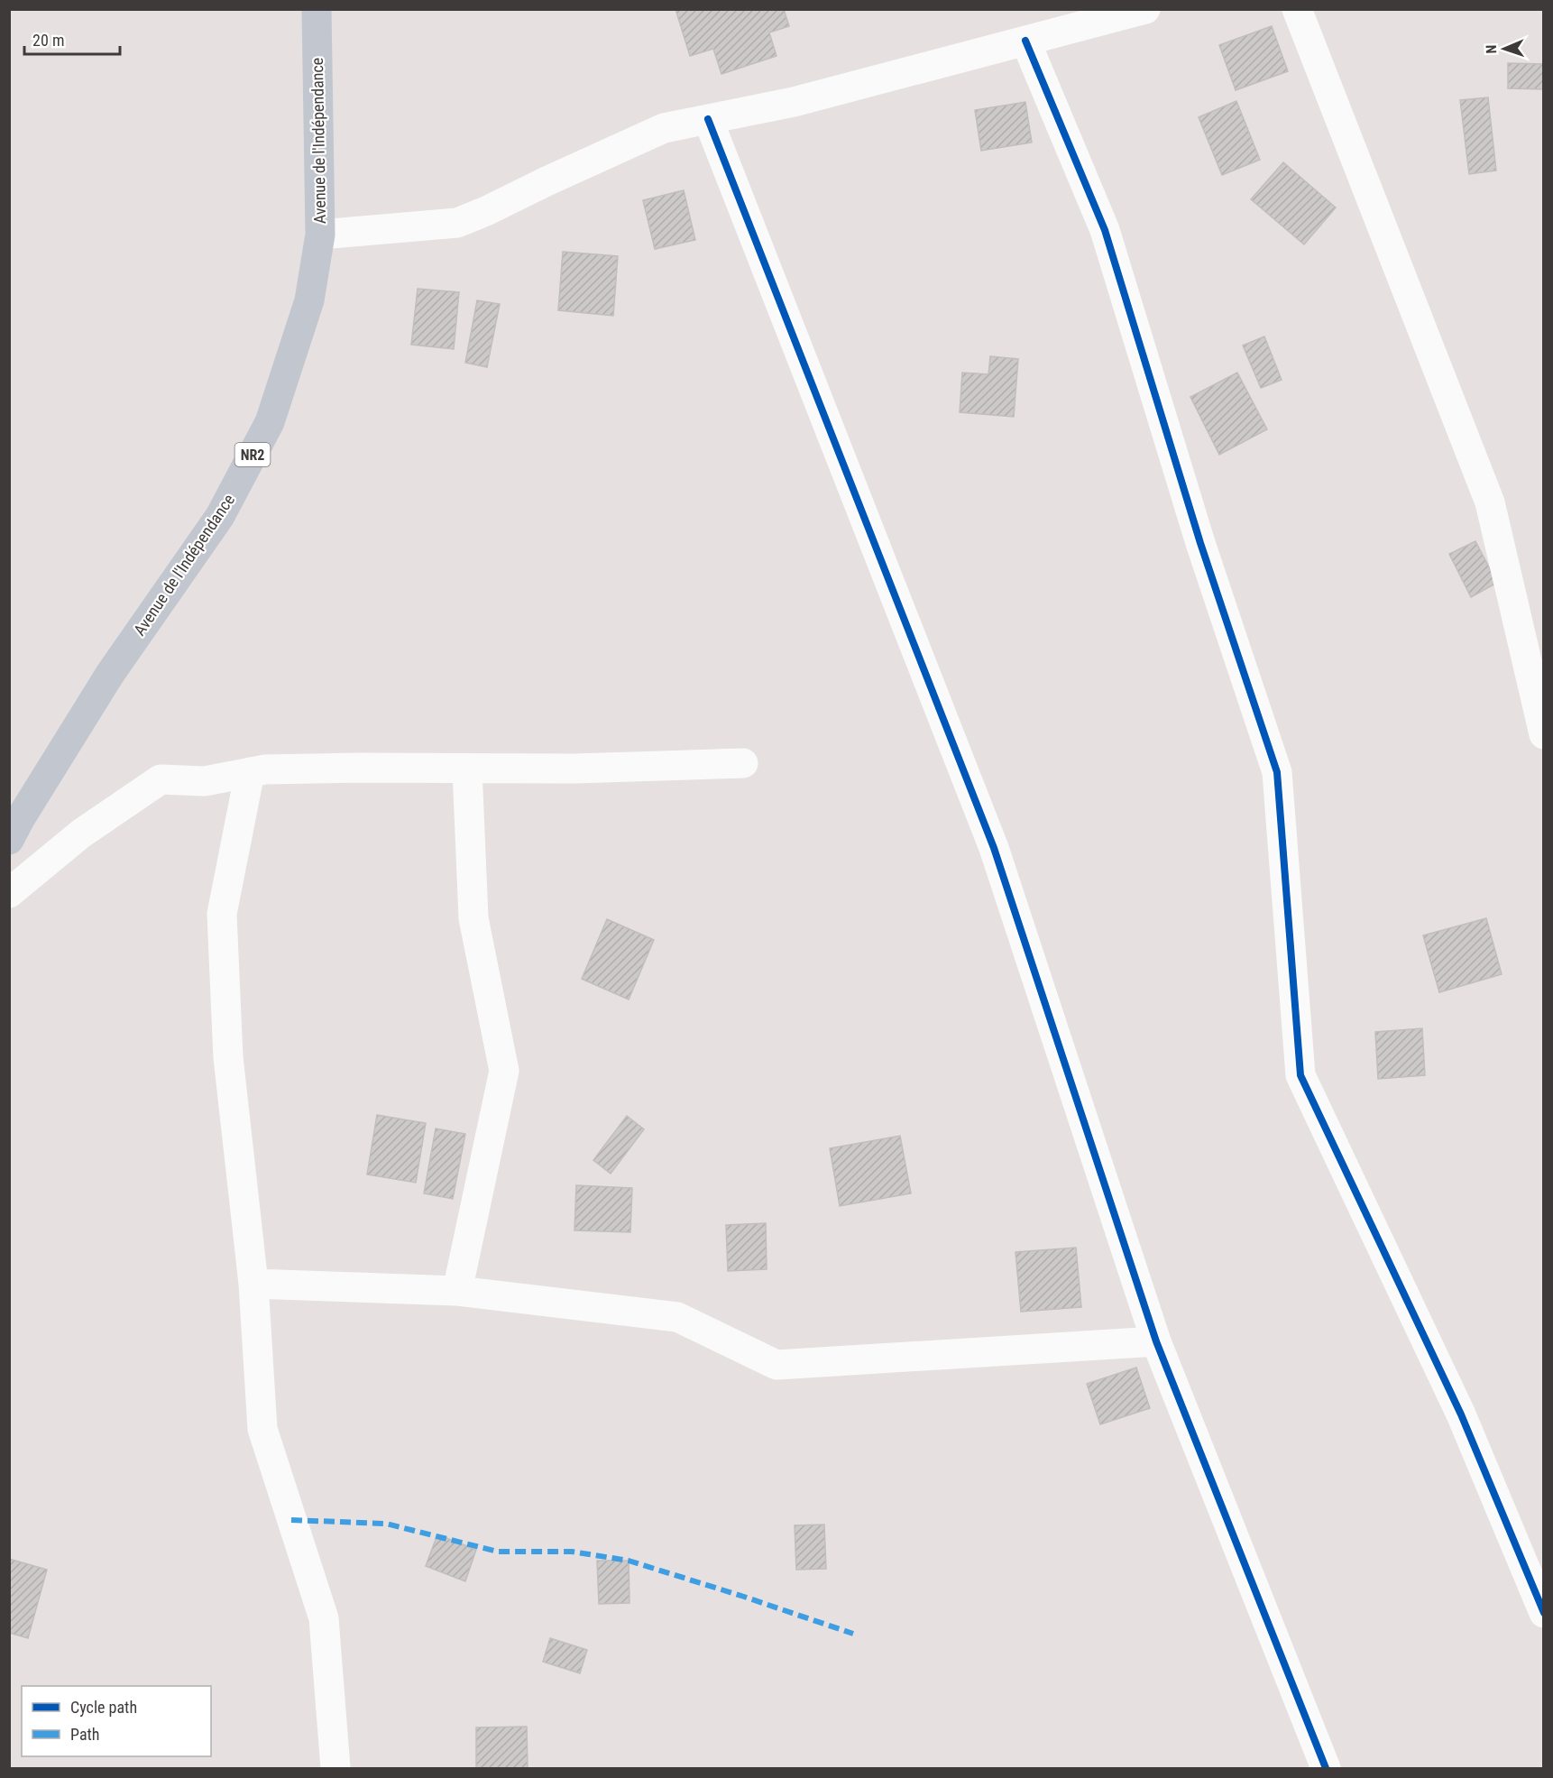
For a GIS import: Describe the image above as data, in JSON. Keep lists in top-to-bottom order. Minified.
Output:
{"streets":{"highway":["Avenue de l'Indépendance","NR2"]},"legend":["Cycle path","Path"],"scale_bar":"20 m","north":"left"}
